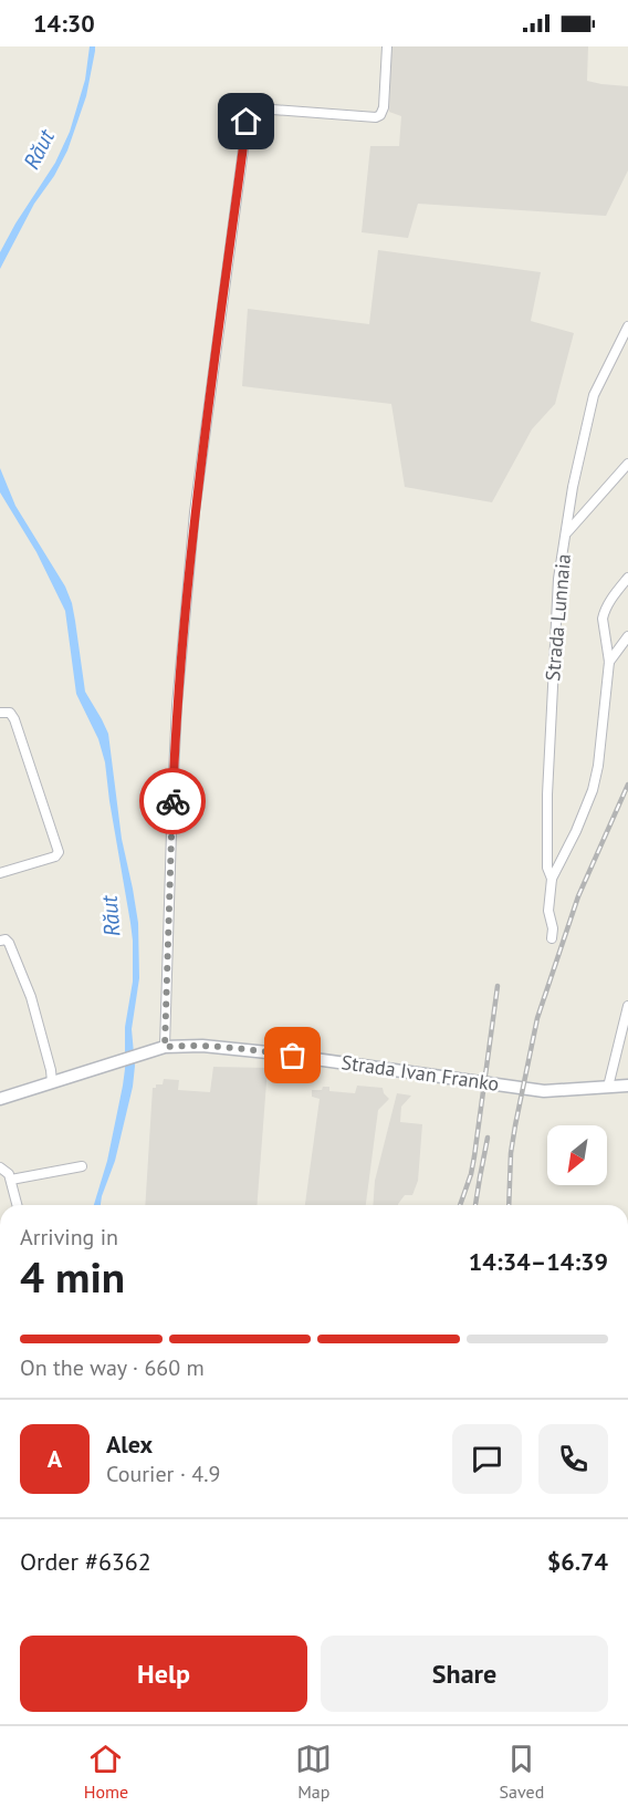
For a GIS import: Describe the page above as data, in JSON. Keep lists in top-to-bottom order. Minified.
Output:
{"streets":{"main road":["Strada Ivan Franko"],"street":["Strada Lunnaia"]},"water":["Răut"],"north":"bottom left","page":{"status":"14:30","heading":["4 min","Arriving in","14:34–14:39"],"panel":["Alex","Courier · 4.9","Order #6362","$6.74"],"bar":"On the way · 660 m","round":"A","buttons":["Help","Share"],"tabs":["Home","Map","Saved"]}}
